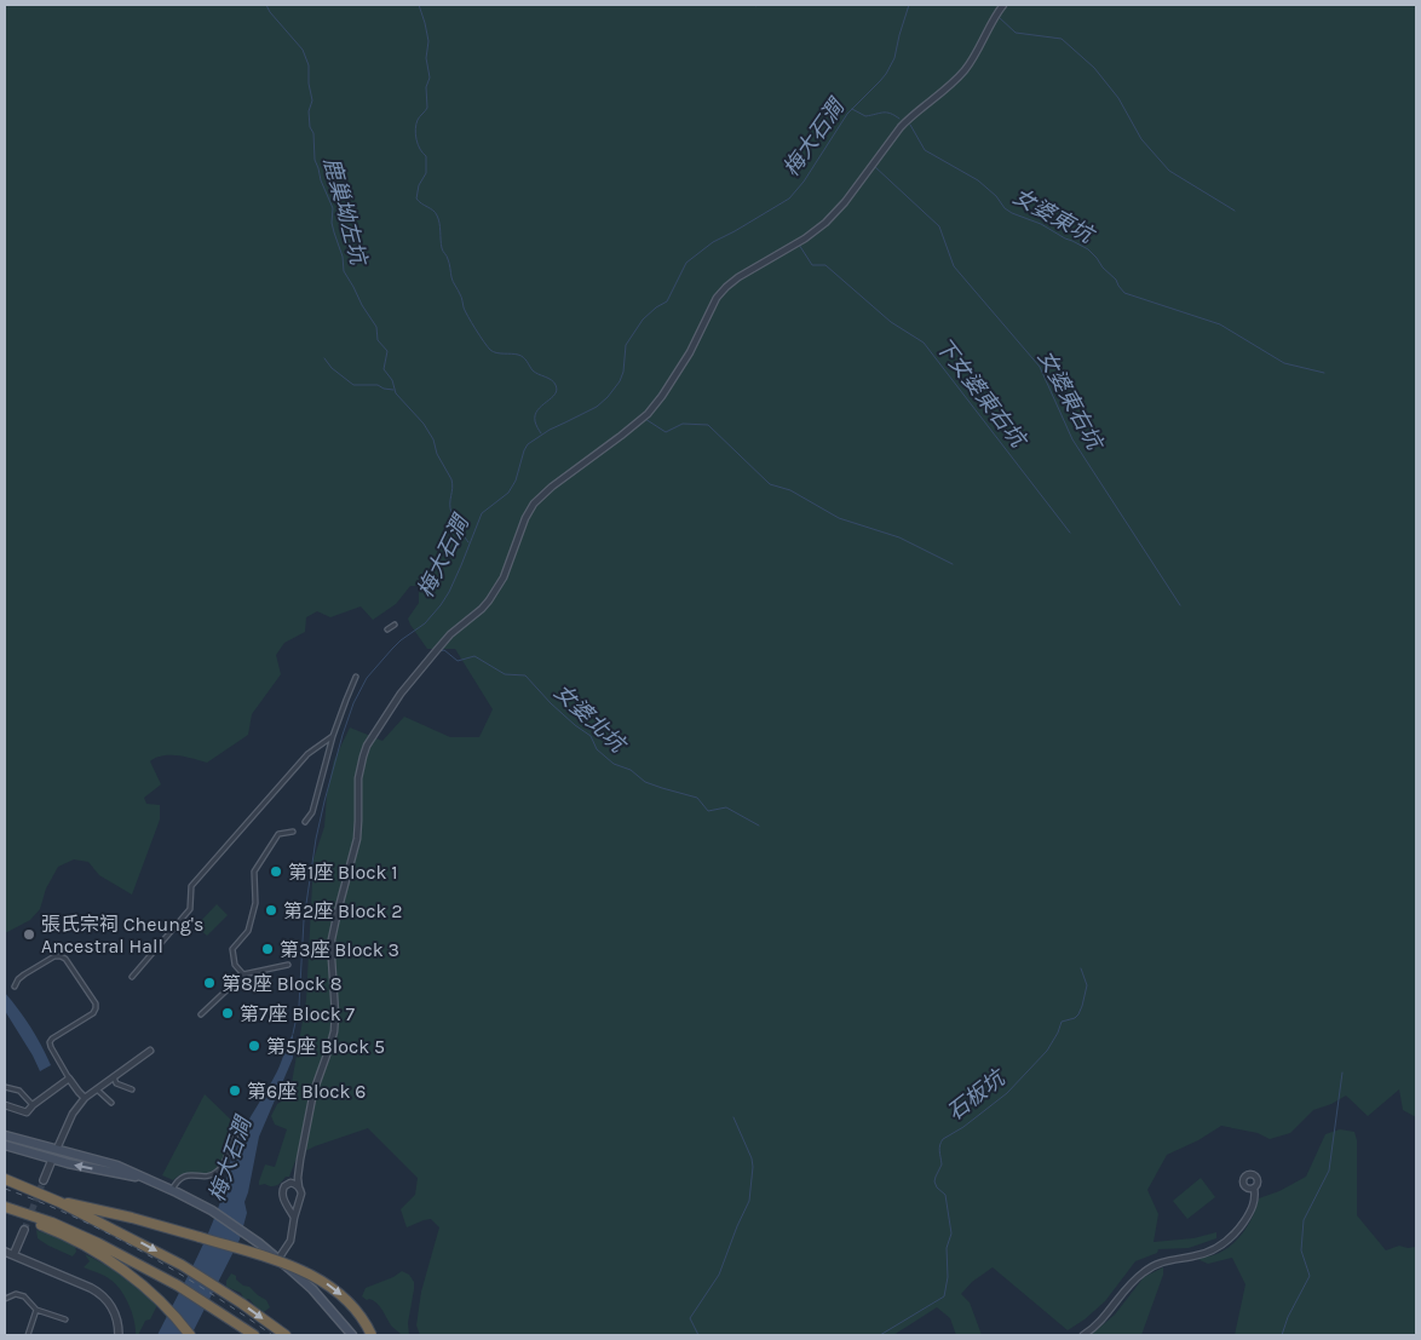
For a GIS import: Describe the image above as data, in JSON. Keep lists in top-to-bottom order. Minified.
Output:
{"water":["梅大石澗","鹿巢坳左坑","女婆東坑","下女婆東右坑","女婆東右坑","女婆北坑","石板坑"],"places":["第1座 Block 1","第2座 Block 2","張氏宗祠 Cheung's Ancestral Hall","第3座 Block 3","第8座 Block 8","第7座 Block 7","第5座 Block 5","第6座 Block 6"]}
